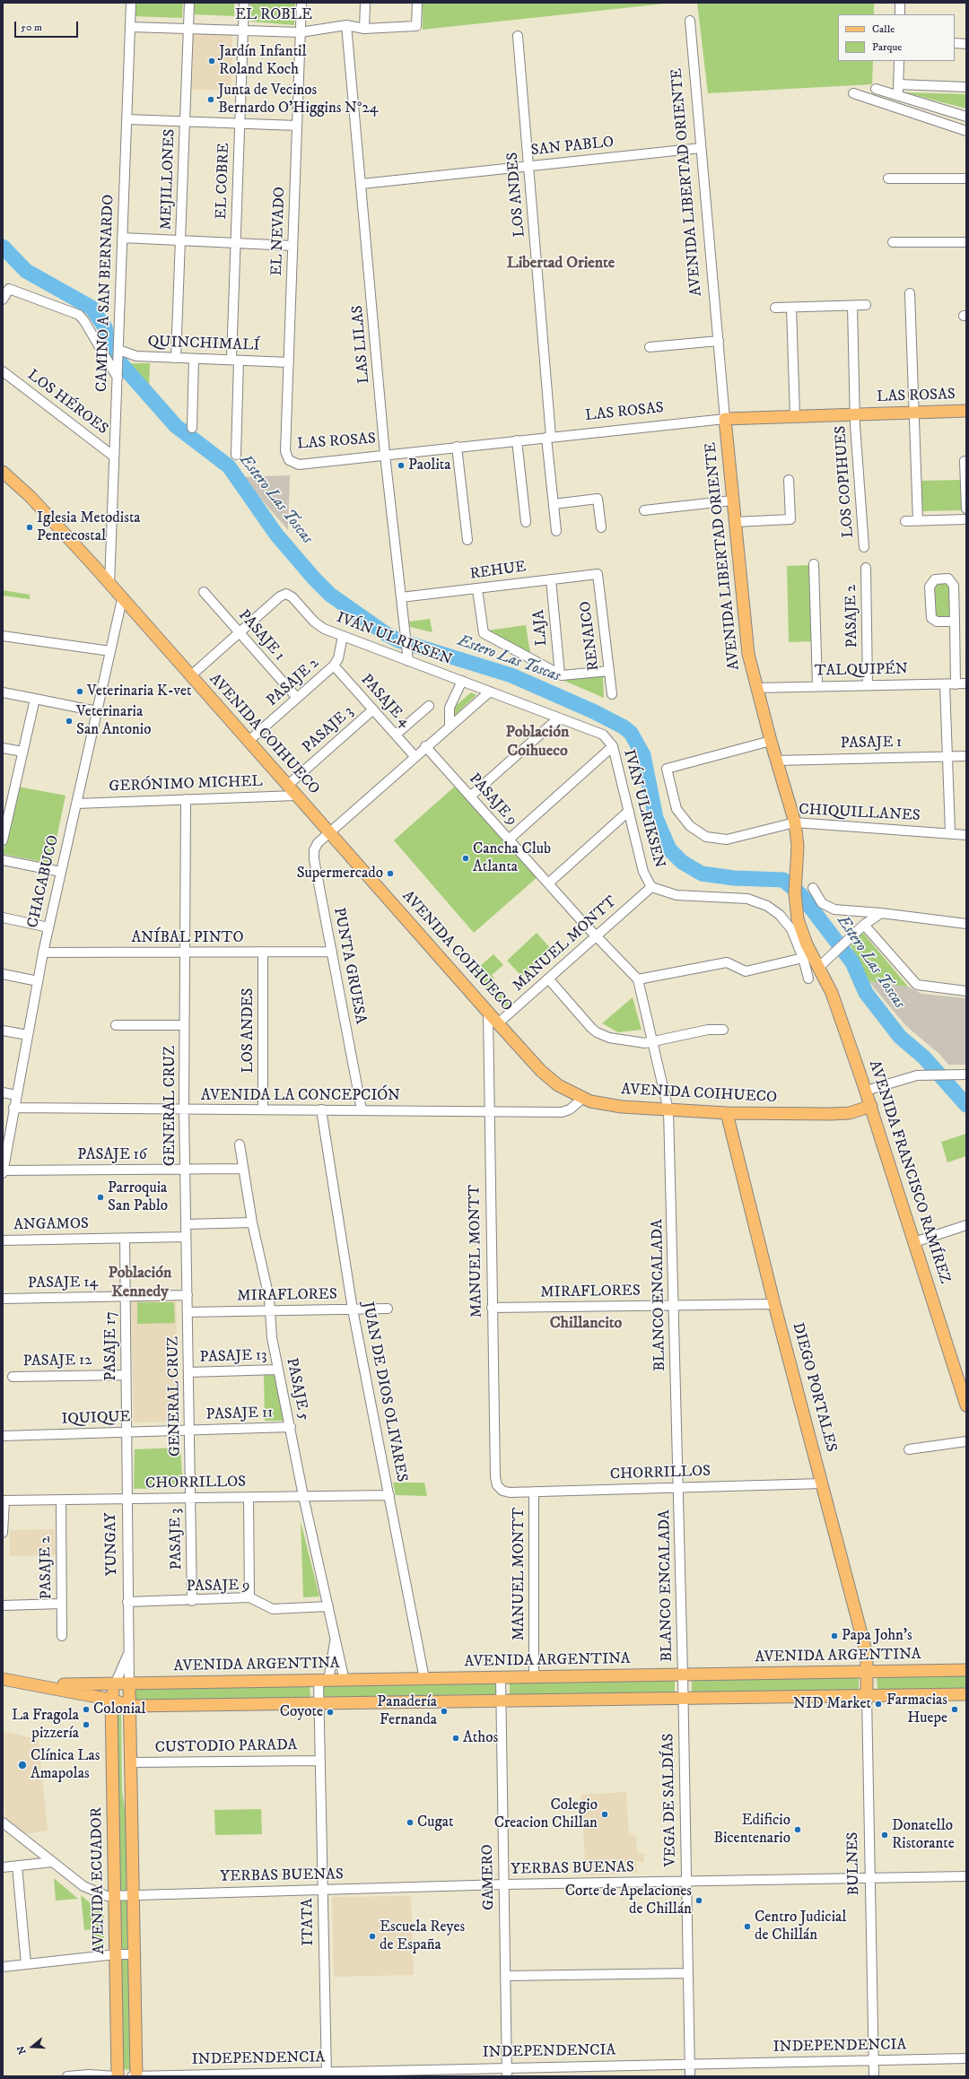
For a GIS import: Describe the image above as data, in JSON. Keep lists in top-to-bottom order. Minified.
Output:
{"streets":{"main road":["AVENIDA LIBERTAD ORIENTE","LAS ROSAS","AVENIDA COIHUECO","AVENIDA FRANCISCO RAMÍREZ","DIEGO PORTALES","AVENIDA ARGENTINA","BULNES","AVENIDA ECUADOR"],"street":["EL ROBLE","SAN PABLO","MEJILLONES","EL COBRE","LOS ANDES","EL NEVADO","CAMINO A SAN BERNARDO","QUINCHIMALÍ","LAS LILAS","LOS HÉROES","LOS COPIHUES","REHUE","PASAJE 2","LAJA","PASAJE 1","RENAICO","IVÁN ULRIKSEN","TALQUIPÉN","PASAJE 4","PASAJE 3","GERÓNIMO MICHEL","PASAJE 9","CHIQUILLANES","CHACABUCO","ANÍBAL PINTO","MANUEL MONTT","PUNTA GRUESA","AVENIDA LA CONCEPCIÓN","GENERAL CRUZ","PASAJE 16","ANGAMOS","PASAJE 14","MIRAFLORES","BLANCO ENCALADA","PASAJE 17","PASAJE 13","PASAJE 12","PASAJE 5","JUAN DE DIOS OLIVARES","PASAJE 11","IQUIQUE","CHORRILLOS","YUNGAY","CUSTODIO PARADA","VEGA DE SALDÍAS","YERBAS BUENAS","GAMERO","ITATA","INDEPENDENCIA"]},"crossings":[["EL ROBLE","MEJILLONES"],["EL ROBLE","EL COBRE"],["EL ROBLE","EL NEVADO"],["EL ROBLE","CAMINO A SAN BERNARDO"],["EL ROBLE","LAS LILAS"],["SAN PABLO","AVENIDA LIBERTAD ORIENTE"],["SAN PABLO","LOS ANDES"],["SAN PABLO","LAS LILAS"],["MEJILLONES","QUINCHIMALÍ"],["EL COBRE","QUINCHIMALÍ"],["AVENIDA LIBERTAD ORIENTE","LAS ROSAS"],["AVENIDA LIBERTAD ORIENTE","PASAJE 1"],["AVENIDA LIBERTAD ORIENTE","IVÁN ULRIKSEN"],["AVENIDA LIBERTAD ORIENTE","TALQUIPÉN"],["AVENIDA LIBERTAD ORIENTE","CHIQUILLANES"],["AVENIDA LIBERTAD ORIENTE","AVENIDA FRANCISCO RAMÍREZ"],["LOS ANDES","LAS ROSAS"],["LOS ANDES","ANÍBAL PINTO"],["LOS ANDES","AVENIDA LA CONCEPCIÓN"],["EL NEVADO","QUINCHIMALÍ"],["EL NEVADO","LAS ROSAS"],["CAMINO A SAN BERNARDO","QUINCHIMALÍ"],["CAMINO A SAN BERNARDO","LOS HÉROES"],["CAMINO A SAN BERNARDO","AVENIDA COIHUECO"],["LAS LILAS","LAS ROSAS"],["LAS LILAS","REHUE"],["LAS LILAS","IVÁN ULRIKSEN"],["LAS ROSAS","LOS COPIHUES"],["REHUE","LAJA"],["REHUE","RENAICO"],["PASAJE 2","PASAJE 1"],["PASAJE 2","IVÁN ULRIKSEN"],["PASAJE 2","TALQUIPÉN"],["PASAJE 2","PASAJE 4"],["PASAJE 2","AVENIDA COIHUECO"],["PASAJE 2","CHORRILLOS"],["PASAJE 1","IVÁN ULRIKSEN"],["IVÁN ULRIKSEN","MANUEL MONTT"],["IVÁN ULRIKSEN","PUNTA GRUESA"],["IVÁN ULRIKSEN","AVENIDA FRANCISCO RAMÍREZ"],["PASAJE 4","PASAJE 3"],["PASAJE 4","PUNTA GRUESA"],["PASAJE 3","AVENIDA COIHUECO"],["PASAJE 3","PASAJE 9"],["PASAJE 3","GENERAL CRUZ"],["PASAJE 3","CHORRILLOS"],["AVENIDA COIHUECO","GERÓNIMO MICHEL"],["AVENIDA COIHUECO","CHACABUCO"],["AVENIDA COIHUECO","MANUEL MONTT"],["AVENIDA COIHUECO","PUNTA GRUESA"],["AVENIDA COIHUECO","AVENIDA LA CONCEPCIÓN"],["AVENIDA COIHUECO","AVENIDA FRANCISCO RAMÍREZ"],["AVENIDA COIHUECO","BLANCO ENCALADA"],["AVENIDA COIHUECO","DIEGO PORTALES"],["GERÓNIMO MICHEL","CHACABUCO"],["GERÓNIMO MICHEL","GENERAL CRUZ"],["PASAJE 9","MANUEL MONTT"],["PASAJE 9","PUNTA GRUESA"],["PASAJE 9","PASAJE 5"],["PASAJE 9","YUNGAY"],["CHACABUCO","ANÍBAL PINTO"],["CHACABUCO","AVENIDA LA CONCEPCIÓN"],["CHACABUCO","PASAJE 16"],["ANÍBAL PINTO","PUNTA GRUESA"],["ANÍBAL PINTO","GENERAL CRUZ"],["MANUEL MONTT","AVENIDA LA CONCEPCIÓN"],["MANUEL MONTT","MIRAFLORES"],["MANUEL MONTT","CHORRILLOS"],["MANUEL MONTT","AVENIDA ARGENTINA"],["PUNTA GRUESA","AVENIDA LA CONCEPCIÓN"],["AVENIDA LA CONCEPCIÓN","GENERAL CRUZ"],["AVENIDA LA CONCEPCIÓN","JUAN DE DIOS OLIVARES"],["GENERAL CRUZ","PASAJE 16"],["GENERAL CRUZ","ANGAMOS"],["GENERAL CRUZ","PASAJE 14"],["GENERAL CRUZ","MIRAFLORES"],["GENERAL CRUZ","PASAJE 13"],["GENERAL CRUZ","PASAJE 11"],["GENERAL CRUZ","IQUIQUE"],["GENERAL CRUZ","CHORRILLOS"],["PASAJE 16","PASAJE 5"],["ANGAMOS","PASAJE 17"],["PASAJE 14","PASAJE 17"],["MIRAFLORES","BLANCO ENCALADA"],["MIRAFLORES","DIEGO PORTALES"],["MIRAFLORES","PASAJE 5"],["MIRAFLORES","JUAN DE DIOS OLIVARES"],["BLANCO ENCALADA","CHORRILLOS"],["BLANCO ENCALADA","AVENIDA ARGENTINA"],["BLANCO ENCALADA","VEGA DE SALDÍAS"],["PASAJE 17","PASAJE 12"],["PASAJE 17","IQUIQUE"],["PASAJE 17","YUNGAY"],["PASAJE 13","PASAJE 5"],["DIEGO PORTALES","CHORRILLOS"],["DIEGO PORTALES","AVENIDA ARGENTINA"],["DIEGO PORTALES","BULNES"],["PASAJE 5","PASAJE 11"],["PASAJE 5","CHORRILLOS"],["PASAJE 5","AVENIDA ARGENTINA"],["PASAJE 5","ITATA"],["JUAN DE DIOS OLIVARES","CHORRILLOS"],["JUAN DE DIOS OLIVARES","AVENIDA ARGENTINA"],["PASAJE 11","IQUIQUE"],["IQUIQUE","YUNGAY"],["CHORRILLOS","YUNGAY"],["YUNGAY","AVENIDA ARGENTINA"],["YUNGAY","AVENIDA ECUADOR"],["AVENIDA ARGENTINA","VEGA DE SALDÍAS"],["AVENIDA ARGENTINA","BULNES"],["AVENIDA ARGENTINA","GAMERO"],["AVENIDA ARGENTINA","AVENIDA ECUADOR"],["AVENIDA ARGENTINA","ITATA"],["CUSTODIO PARADA","ITATA"],["VEGA DE SALDÍAS","YERBAS BUENAS"],["VEGA DE SALDÍAS","INDEPENDENCIA"],["BULNES","YERBAS BUENAS"],["BULNES","INDEPENDENCIA"],["YERBAS BUENAS","GAMERO"],["YERBAS BUENAS","AVENIDA ECUADOR"],["YERBAS BUENAS","ITATA"],["GAMERO","INDEPENDENCIA"],["ITATA","INDEPENDENCIA"]],"districts":["Libertad Oriente","Población Coihueco","Población Kennedy","Chillancito"],"water":["Estero Las Toscas"],"places":["Jardín Infantil Roland Koch","Junta de Vecinos Bernardo O'Higgins N°24","Paolita","Iglesia Metodista Pentecostal","Veterinaria K-vet","Veterinaria San Antonio","Cancha Club Atlanta","Supermercado","Parroquia San Pablo","Papa John's","NID Market","Colonial","Farmacias Huepe","Panadería Fernanda","Coyote","La Fragola pizzería","Athos","Clínica Las Amapolas","Colegio Creacion Chillan","Cugat","Edificio Bicentenario","Donatello Ristorante","Corte de Apelaciones de Chillán","Centro Judicial de Chillán","Escuela Reyes de España"],"legend":["Calle","Parque"],"scale_bar":"50 m","north":"left"}
